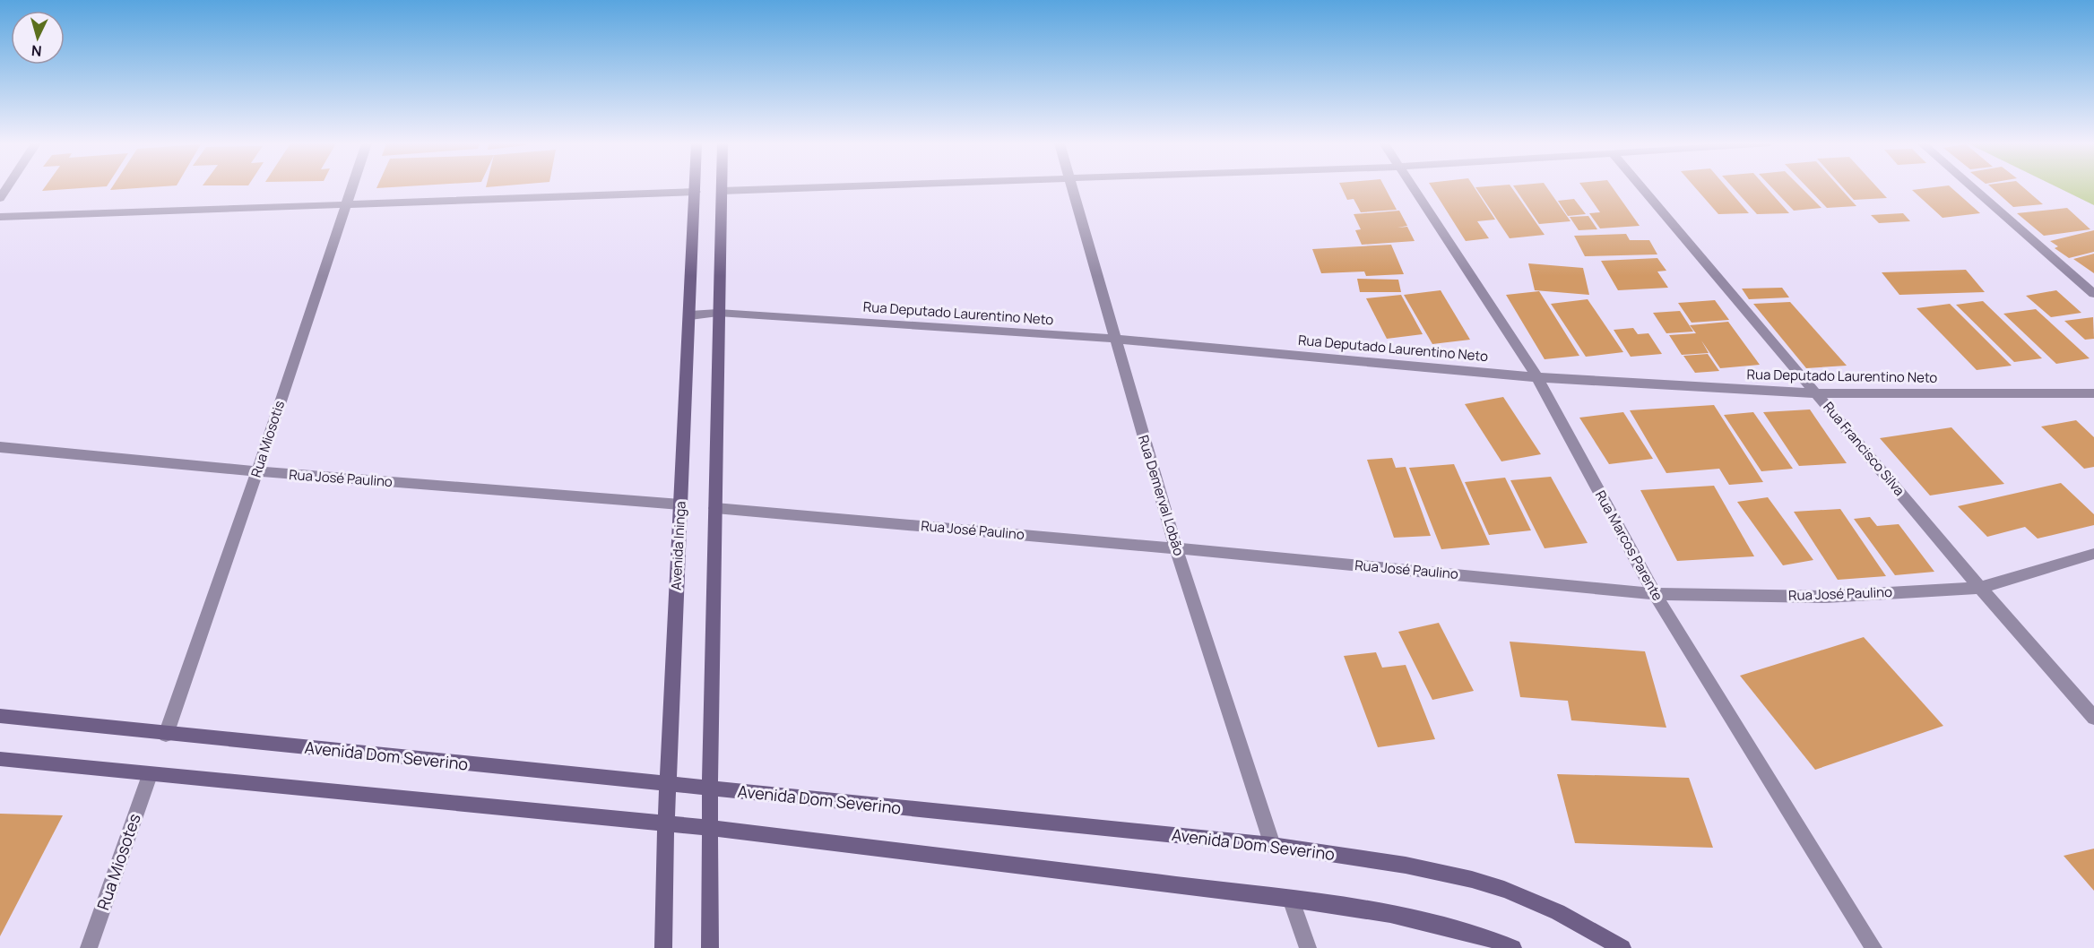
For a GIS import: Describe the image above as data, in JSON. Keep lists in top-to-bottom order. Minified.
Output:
{"streets":{"main road":["Avenida Ininga","Avenida Dom Severino"],"street":["Rua Deputado Laurentino Neto","Rua Miosotis","Rua Francisco Silva","Rua José Paulino","Rua Demerval Lobão","Rua Marcos Parente","Rua Miosotes"]},"crossings":[["Rua Deputado Laurentino Neto","Rua Francisco Silva"],["Rua Deputado Laurentino Neto","Rua Demerval Lobão"],["Rua Deputado Laurentino Neto","Avenida Ininga"],["Rua Deputado Laurentino Neto","Rua Marcos Parente"],["Rua Miosotis","Rua José Paulino"],["Rua Miosotis","Avenida Dom Severino"],["Rua Francisco Silva","Rua José Paulino"],["Rua José Paulino","Rua Demerval Lobão"],["Rua José Paulino","Avenida Ininga"],["Rua José Paulino","Rua Marcos Parente"],["Rua Demerval Lobão","Avenida Dom Severino"],["Avenida Ininga","Avenida Dom Severino"]],"north":"bottom"}
